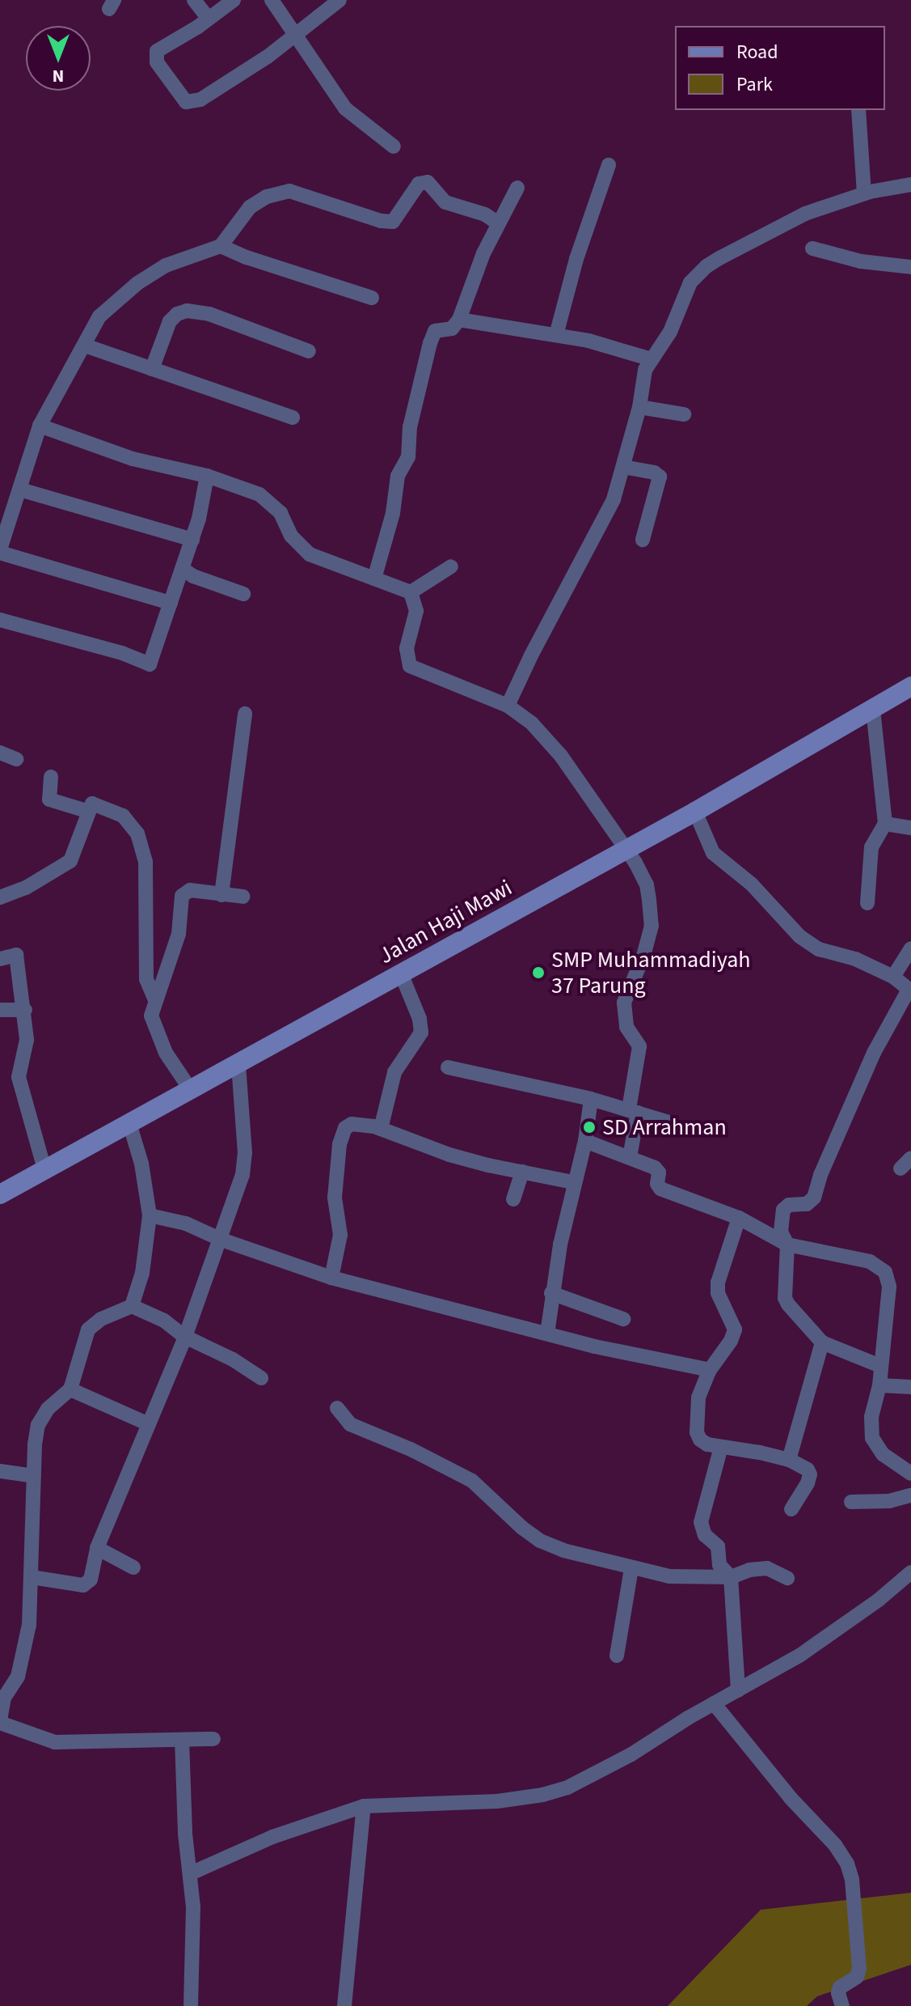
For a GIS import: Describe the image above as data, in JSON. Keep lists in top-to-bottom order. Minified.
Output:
{"streets":{"street":["Jalan Haji Mawi"]},"places":["SMP Muhammadiyah 37 Parung","SD Arrahman"],"legend":["Road","Park"],"north":"bottom"}
